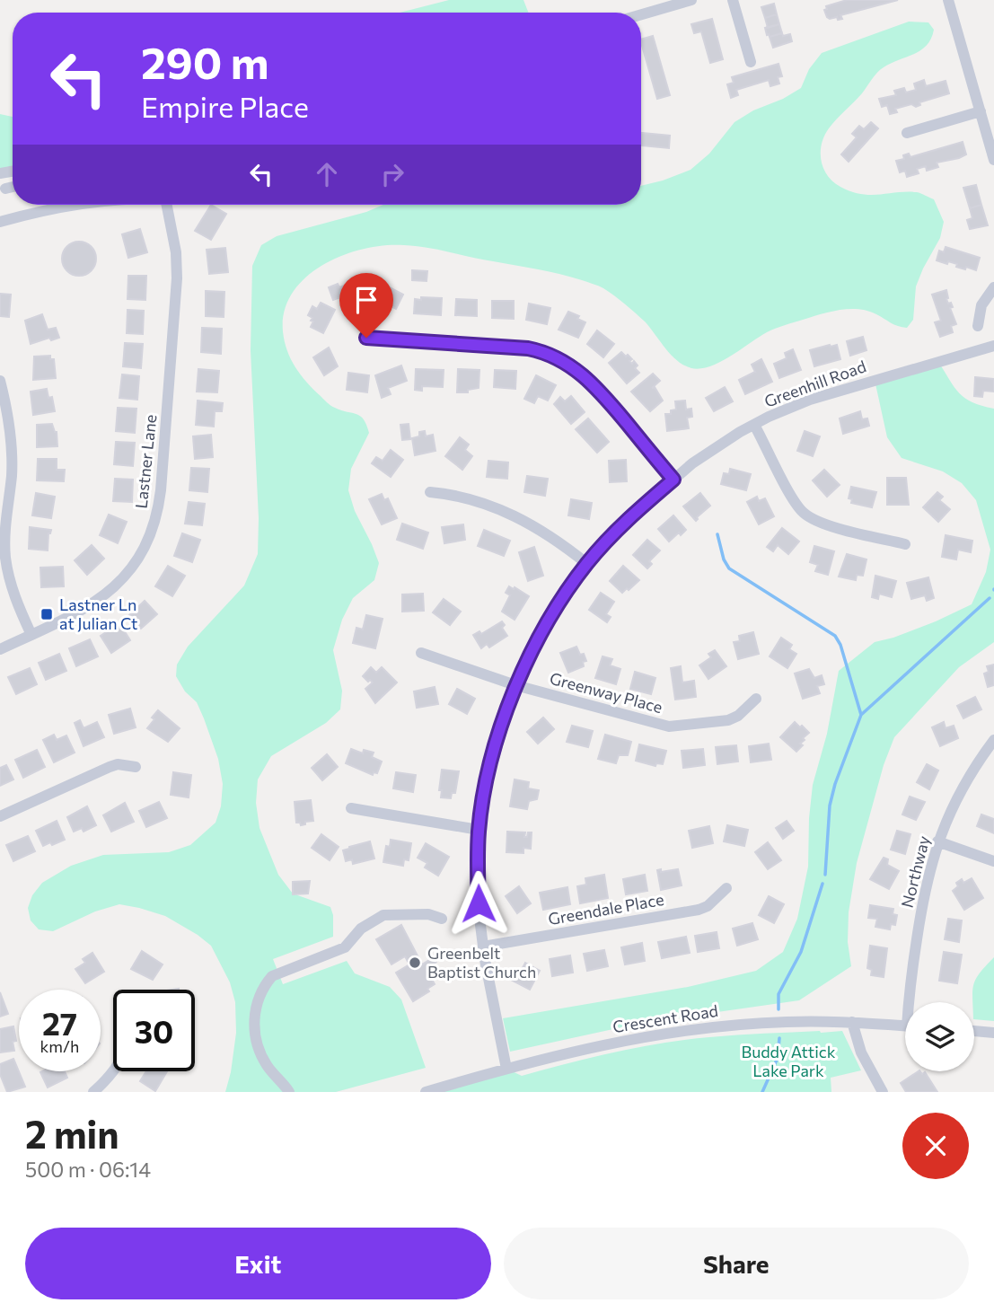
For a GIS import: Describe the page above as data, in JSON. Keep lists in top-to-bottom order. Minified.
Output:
{"streets":{"street":["Greenhill Road","Lastner Lane","Greenway Place","Northway","Greendale Place","Crescent Road"]},"crossings":[["Greenhill Road","Greenway Place"],["Greenhill Road","Greendale Place"],["Greenhill Road","Crescent Road"]],"parks":["Buddy Attick Lake Park"],"places":{"transit":["Lastner Ln at Julian Ct"],"other":["Greenbelt Baptist Church"]},"page":{"turn":["290 m","Empire Place"],"speed":"27 km/h","limit":"30","heading":["2 min","500 m · 06:14"],"buttons":["Exit","Share"]}}
